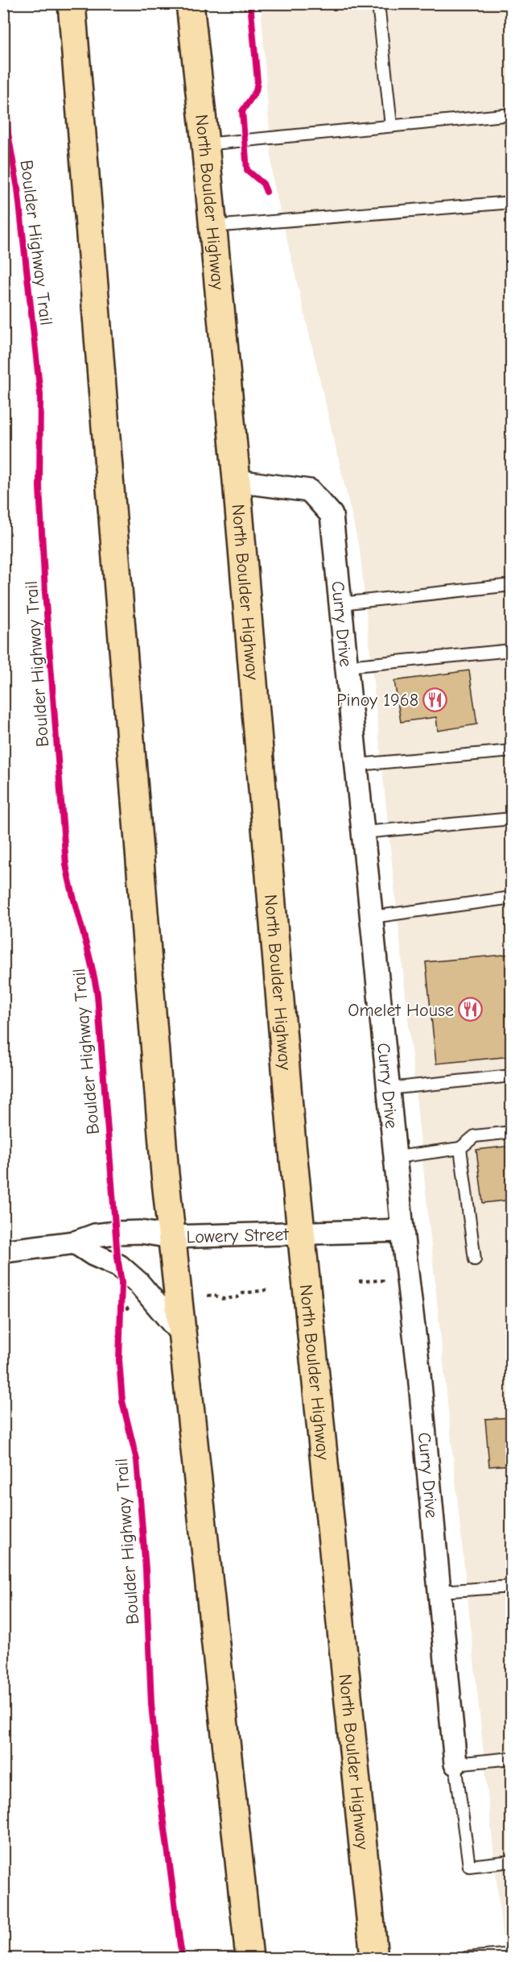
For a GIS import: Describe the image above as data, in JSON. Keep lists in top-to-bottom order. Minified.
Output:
{"streets":{"main road":["North Boulder Highway"],"street":["Curry Drive","Lowery Street"],"cycle path":["Boulder Highway Trail"]},"crossings":[["North Boulder Highway","Curry Drive"],["North Boulder Highway","Lowery Street"],["Curry Drive","Lowery Street"]],"places":{"restaurant":["Pinoy 1968","Omelet House"]}}
